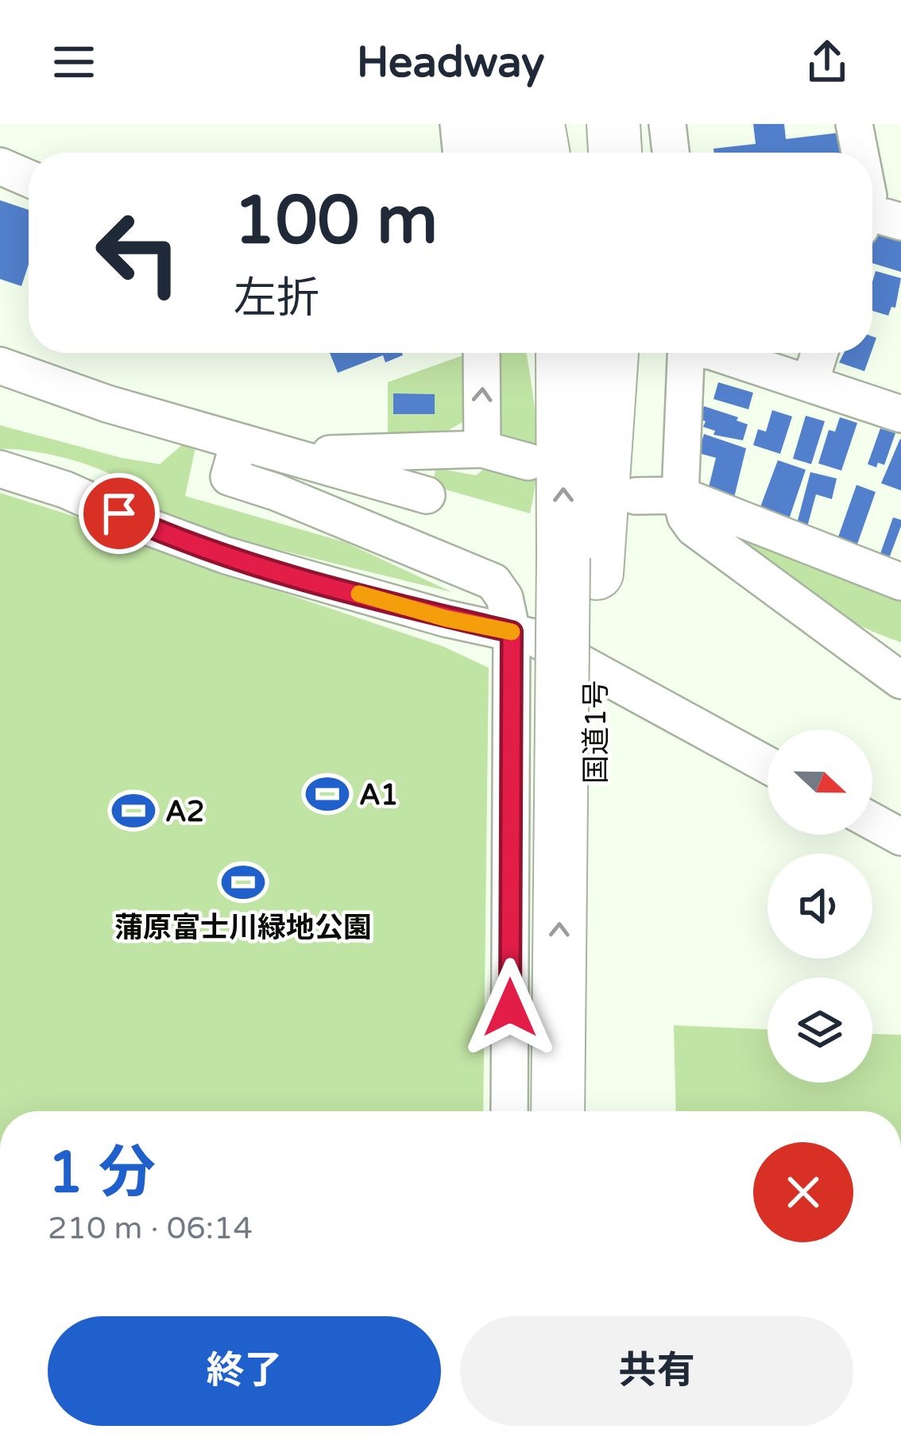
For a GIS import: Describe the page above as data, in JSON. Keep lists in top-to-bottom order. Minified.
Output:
{"streets":{"highway":["国道1号"]},"places":{"sports":["A1","A2","蒲原富士川緑地公園"]},"north":"right","page":{"header":"Headway","turn":["100 m","左折"],"heading":["1 分","210 m · 06:14"],"buttons":["終了","共有"]}}
